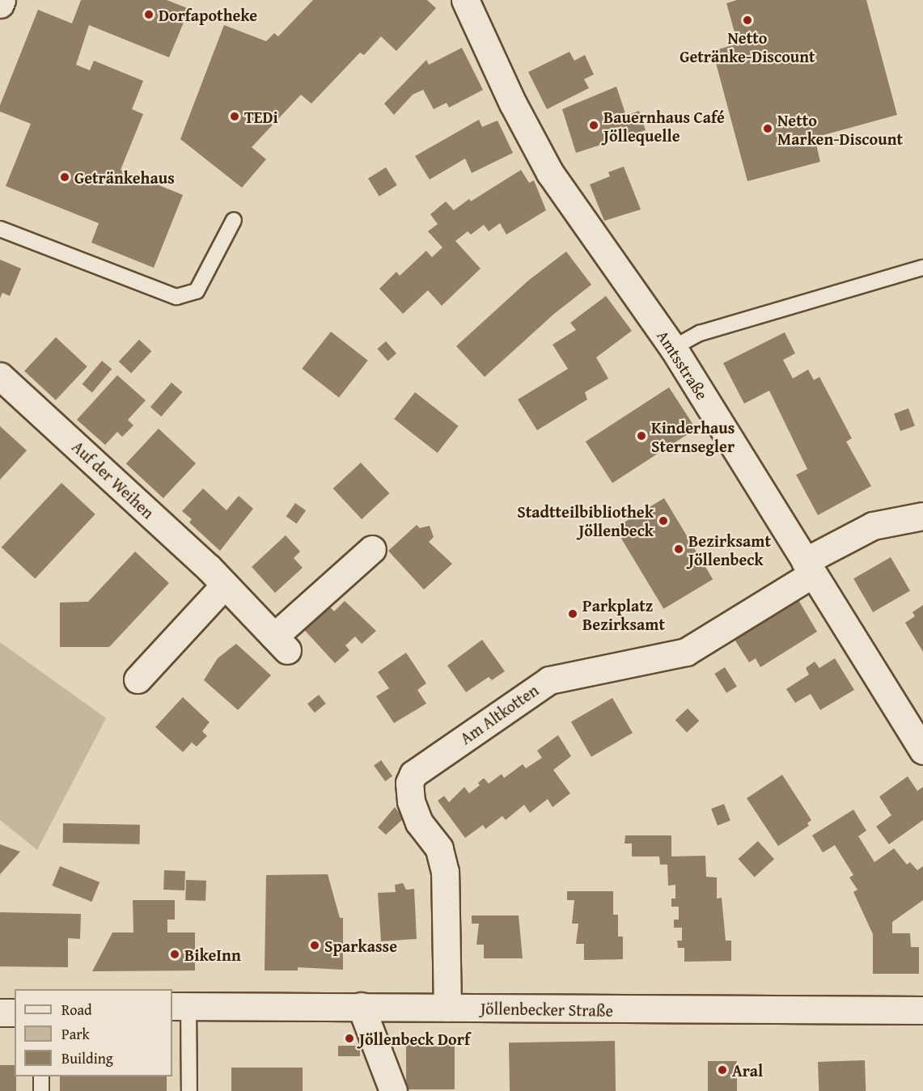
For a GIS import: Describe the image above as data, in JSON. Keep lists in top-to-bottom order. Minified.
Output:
{"streets":{"street":["Amtsstraße","Auf der Weihen","Am Altkotten","Jöllenbecker Straße"]},"crossings":[["Amtsstraße","Am Altkotten"],["Am Altkotten","Jöllenbecker Straße"]],"places":["Dorfapotheke","Netto Getränke-Discount","TEDi","Bauernhaus Café Jöllequelle","Netto Marken-Discount","Getränkehaus","Kinderhaus Sternsegler","Stadtteilbibliothek Jöllenbeck","Bezirksamt Jöllenbeck","Parkplatz Bezirksamt","Sparkasse","BikeInn","Jöllenbeck Dorf","Aral"],"legend":["Road","Park","Building"]}
